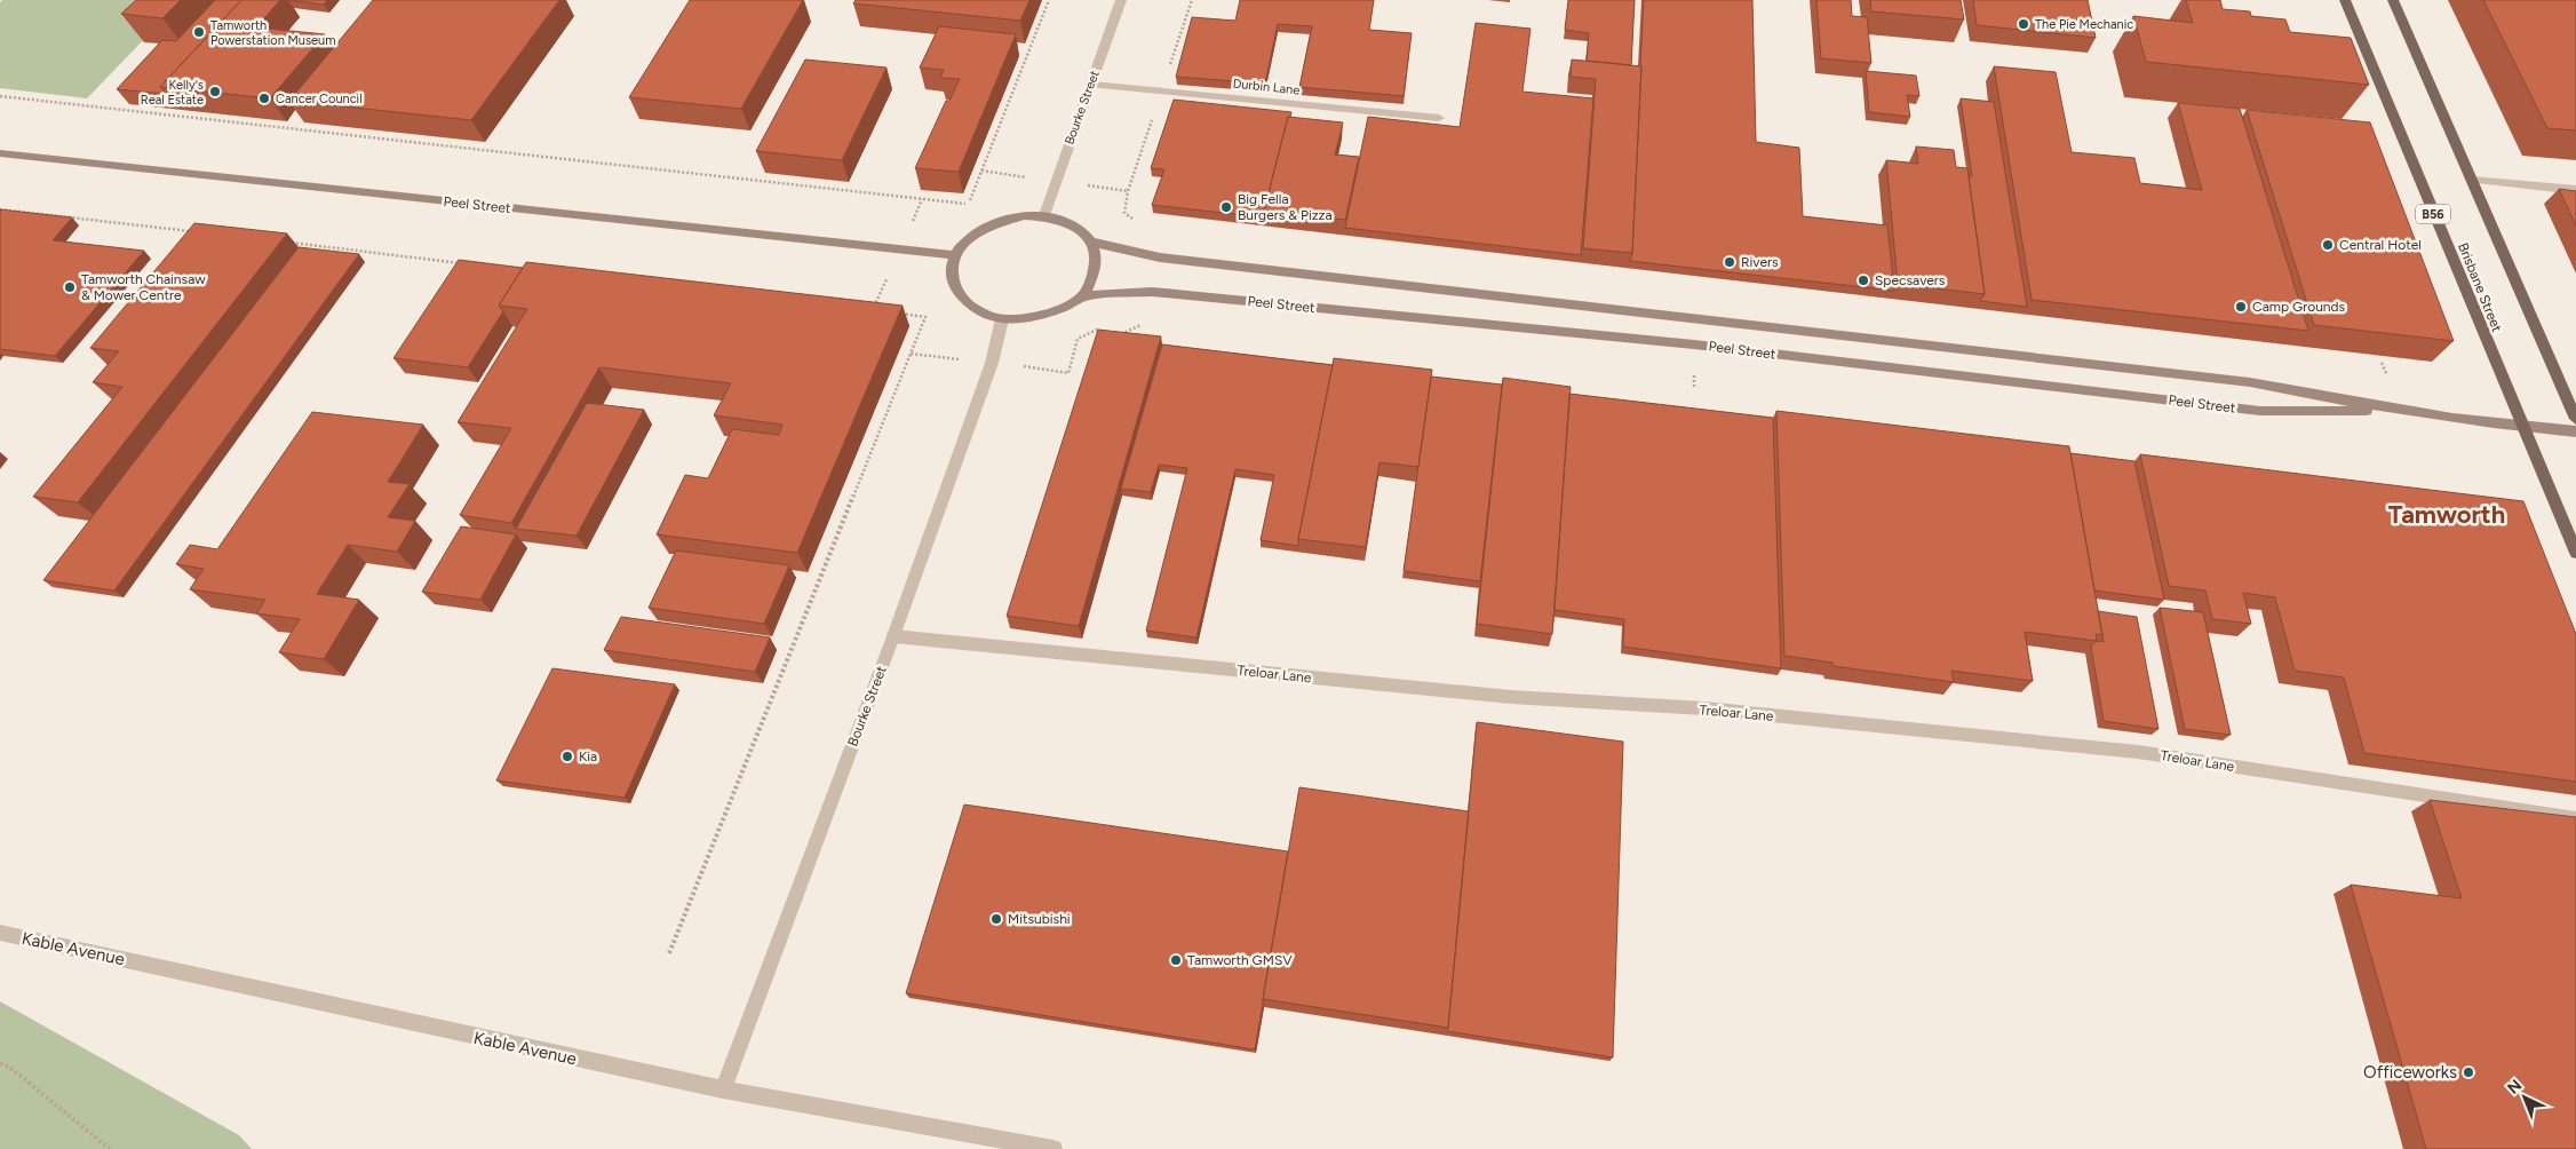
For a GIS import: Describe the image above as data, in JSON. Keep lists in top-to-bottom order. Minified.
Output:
{"streets":{"main road":["Peel Street","B56","Brisbane Street"],"street":["Durbin Lane","Bourke Street","Treloar Lane","Kable Avenue"]},"crossings":[["Durbin Lane","Bourke Street"],["Bourke Street","Peel Street"],["Bourke Street","Treloar Lane"],["Bourke Street","Kable Avenue"],["Peel Street","Brisbane Street"]],"districts":["Tamworth"],"places":["The Pie Mechanic","Tamworth Powerstation Museum","Kelly's Real Estate","Cancer Council","Big Fella Burgers & Pizza","Central Hotel","Rivers","Specsavers","Tamworth Chainsaw & Mower Centre","Camp Grounds","Kia","Mitsubishi","Tamworth GMSV","Officeworks"],"north":"top left"}
